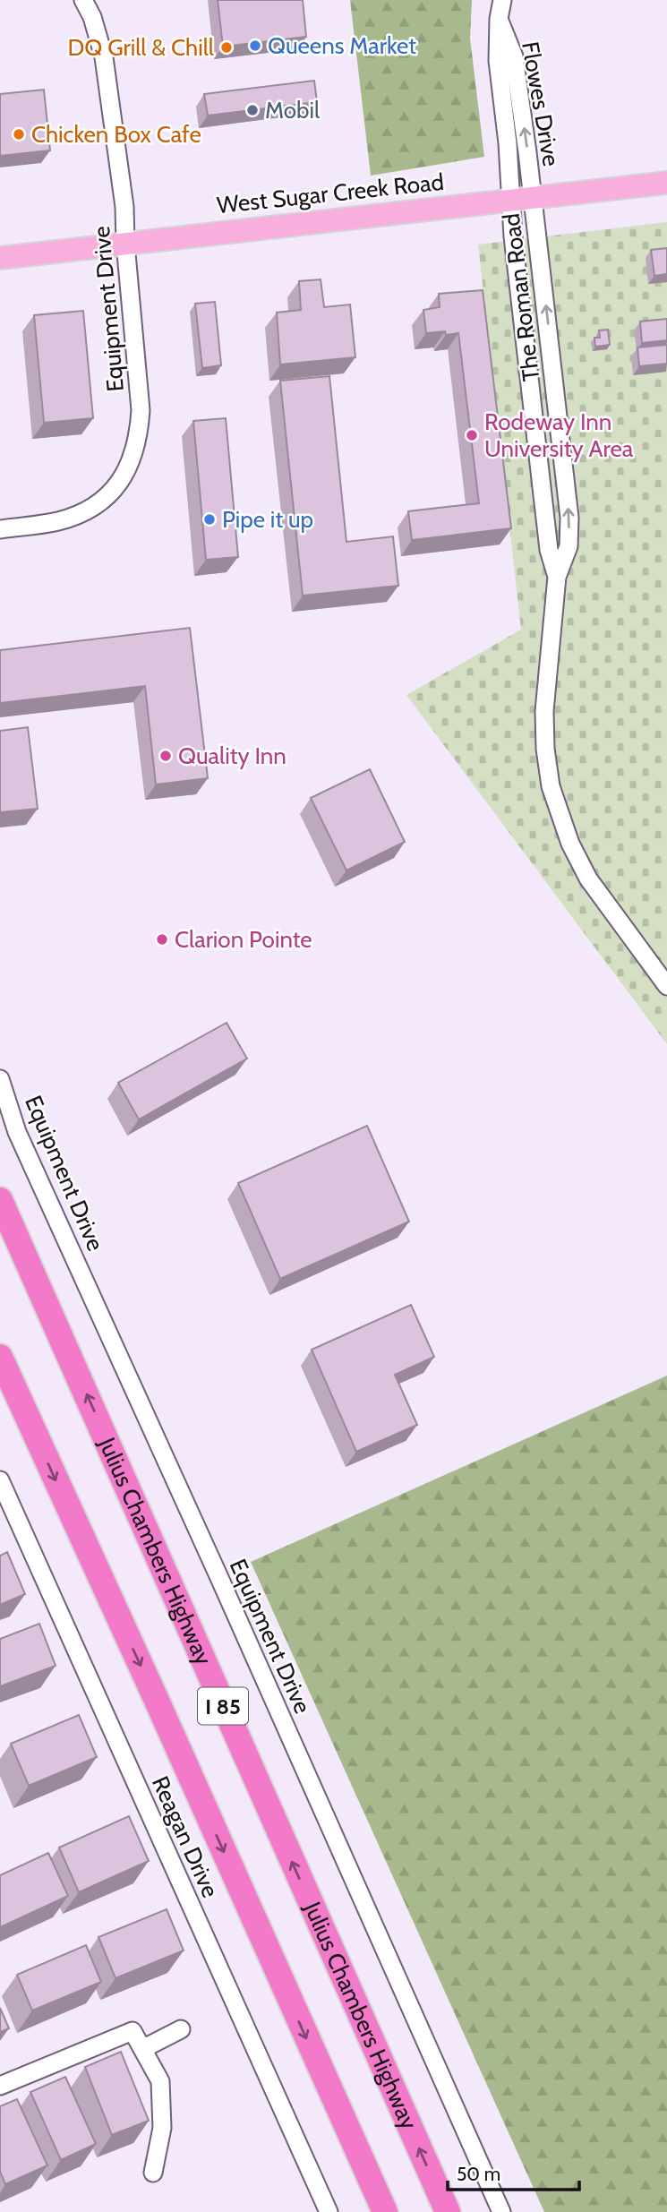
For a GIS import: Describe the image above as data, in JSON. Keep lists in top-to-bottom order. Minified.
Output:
{"streets":{"highway":["Julius Chambers Highway","I 85"],"main road":["West Sugar Creek Road"],"street":["Flowes Drive","The Roman Road","Equipment Drive","Reagan Drive"]},"crossings":[["Flowes Drive","West Sugar Creek Road"],["Flowes Drive","The Roman Road"],["West Sugar Creek Road","The Roman Road"],["West Sugar Creek Road","Equipment Drive"]],"places":["Queens Market","DQ Grill & Chill","Mobil","Chicken Box Cafe","Rodeway Inn University Area","Pipe it up","Quality Inn","Clarion Pointe"],"scale_bar":"50 m"}
